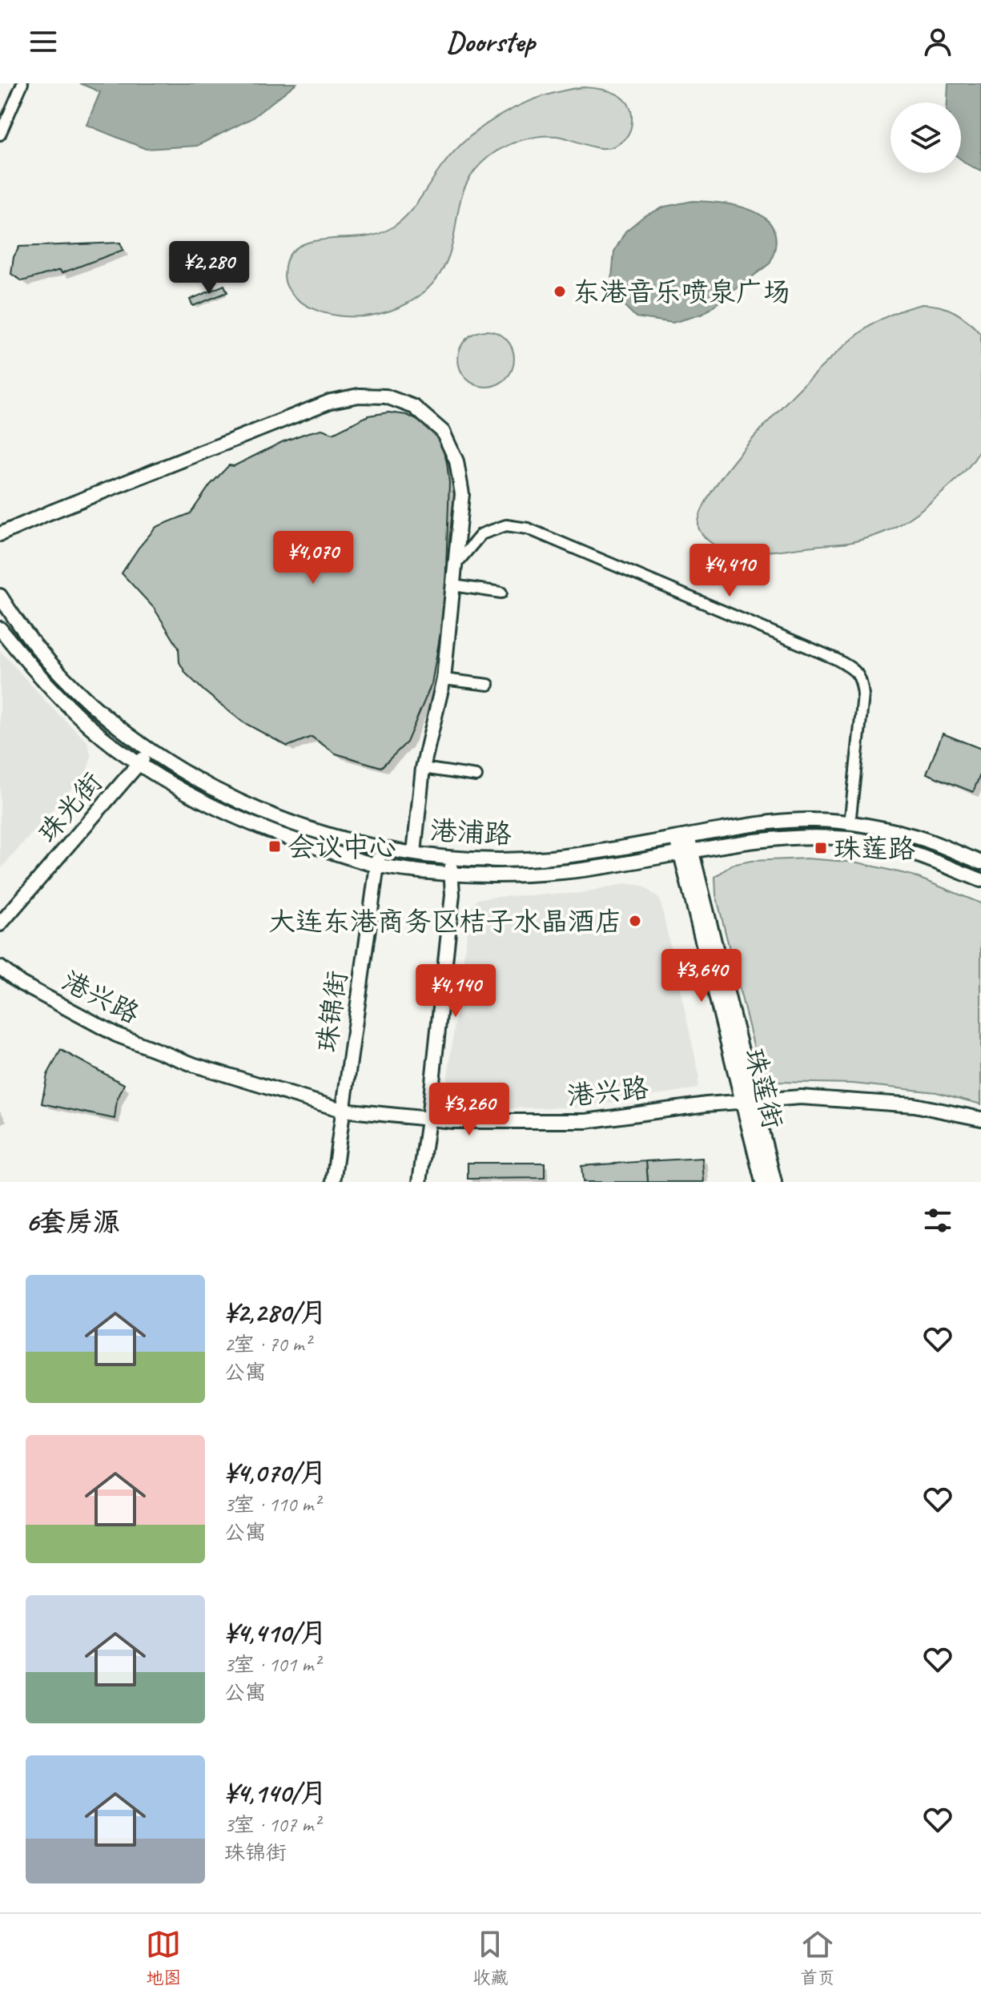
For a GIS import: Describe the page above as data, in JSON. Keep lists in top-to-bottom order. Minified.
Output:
{"streets":{"main road":["珠光街","港浦路","港兴路","珠锦街","珠莲街"]},"crossings":[["珠光街","港浦路"],["港浦路","珠锦街"],["港浦路","珠莲街"],["港兴路","珠锦街"],["港兴路","珠莲街"]],"places":{"other":["东港音乐喷泉广场","大连东港商务区桔子水晶酒店"],"transit":["会议中心","珠莲路"]},"page":{"header":"Doorstep","price":["¥2,280","¥4,070","¥4,410","¥3,640","¥4,140","¥3,260"],"heading":"6套房源","list":[{"name":"¥2,280/月","note":"2室 · 70 m² · 公寓"},{"name":"¥4,070/月","note":"3室 · 110 m² · 公寓"},{"name":"¥4,410/月","note":"3室 · 101 m² · 公寓"},{"name":"¥4,140/月","note":"3室 · 107 m² · 珠锦街"}],"tabs":["地图","收藏","首页"]}}
